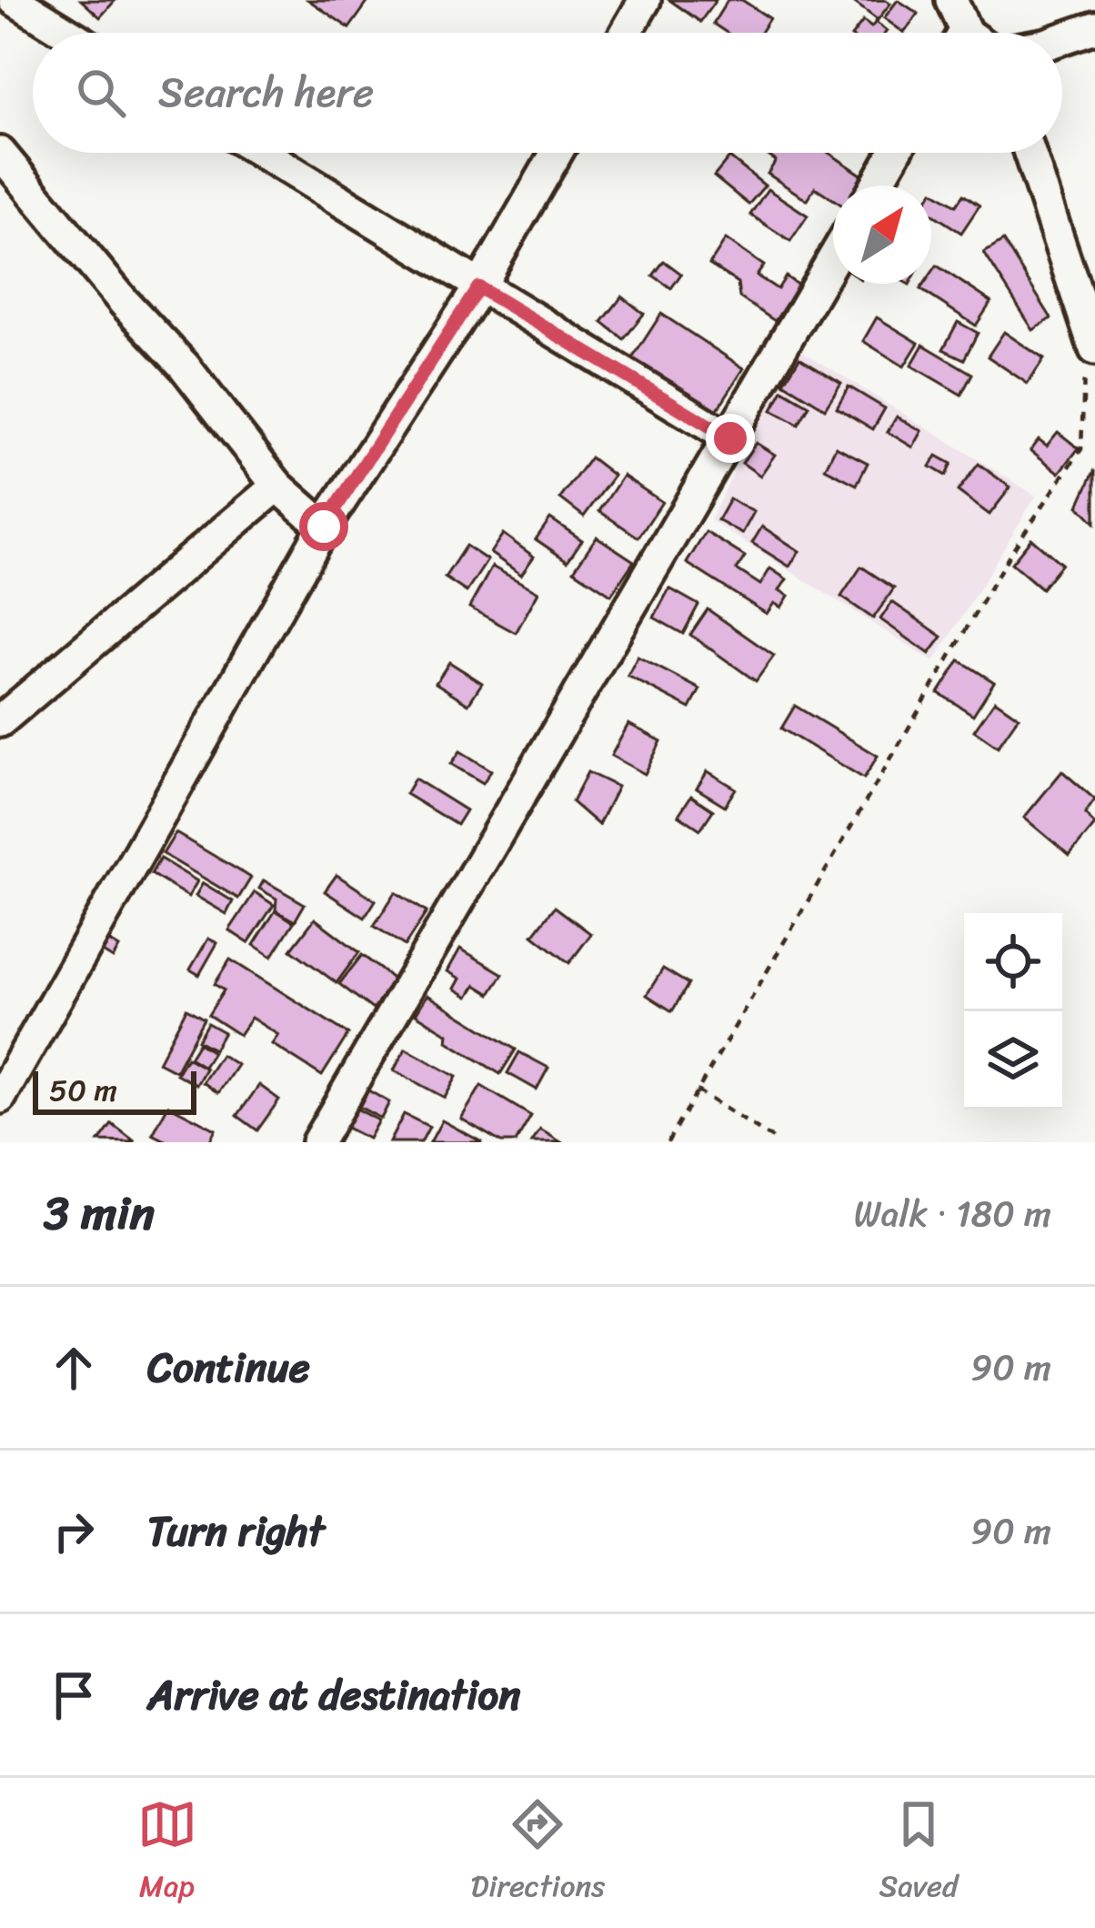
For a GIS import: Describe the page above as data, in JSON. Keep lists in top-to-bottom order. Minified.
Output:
{"scale_bar":"50 m","north":"top right","page":{"search":"Search here","scale":"50 m","heading":["3 min","Walk · 180 m"],"list":[["Continue","90 m"],["Turn right","90 m"],"Arrive at destination"],"nav":["Map","Directions","Saved"]}}
